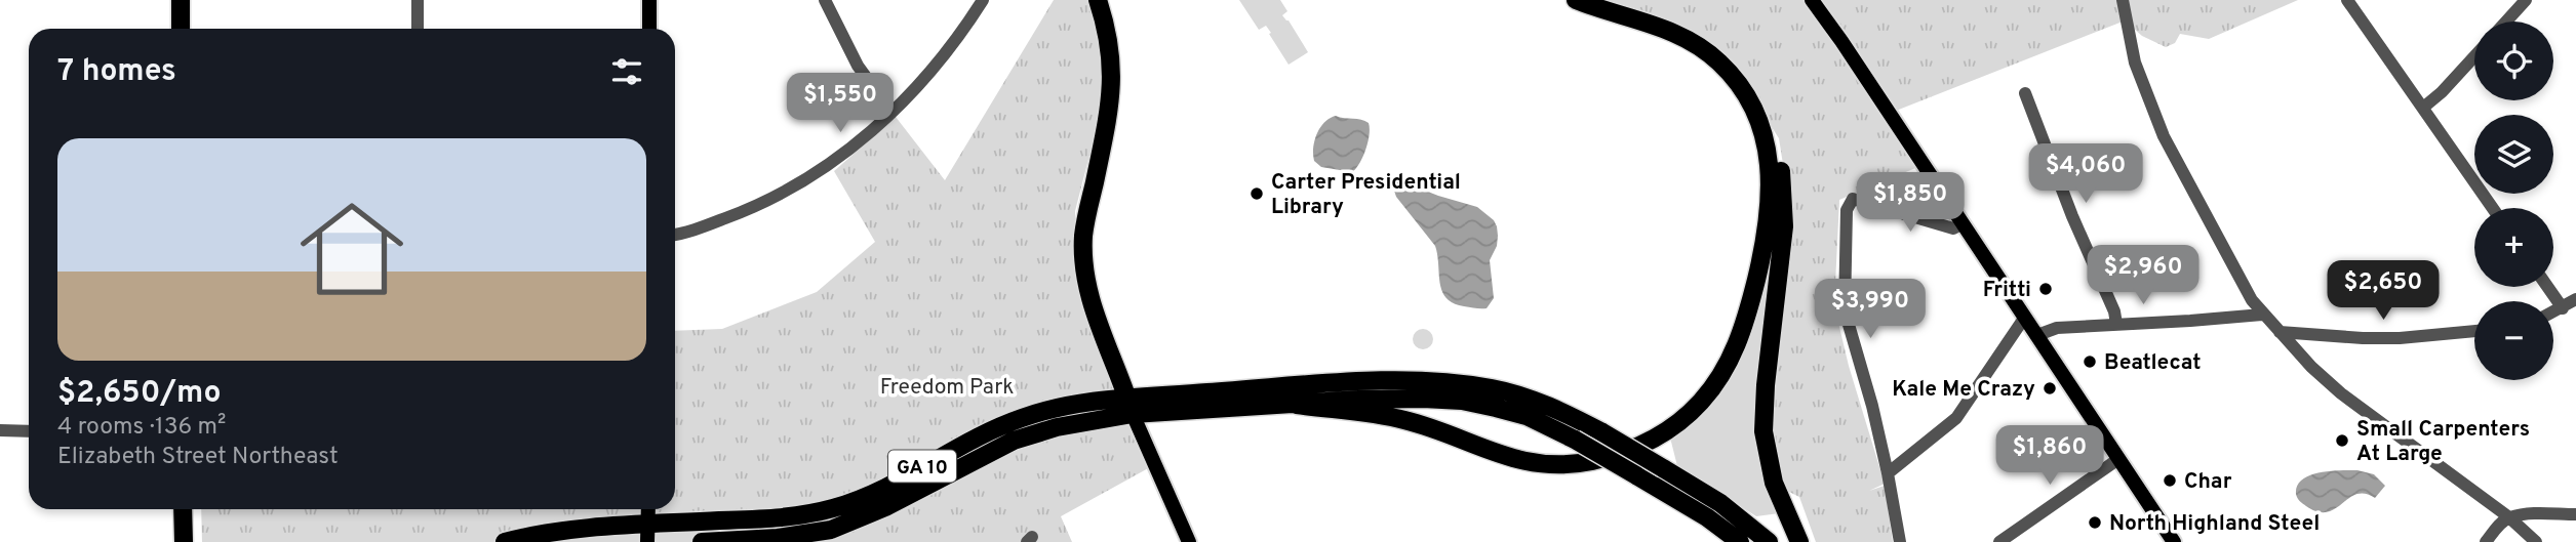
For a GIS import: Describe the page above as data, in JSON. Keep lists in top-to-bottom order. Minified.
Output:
{"streets":{"highway":["GA 10"]},"parks":["Freedom Park"],"places":["Carter Presidential Library","Fritti","Beatlecat","Kale Me Crazy","Small Carpenters At Large","Char","North Highland Steel"],"page":{"map_buttons":["+","−"],"heading":"7 homes","price":["$1,550","$4,060","$1,850","$2,960","$2,650","$3,990","$1,860"],"list":[{"name":"$2,650/mo","note":"4 rooms · 136 m² · Elizabeth Street Northeast"}]}}
